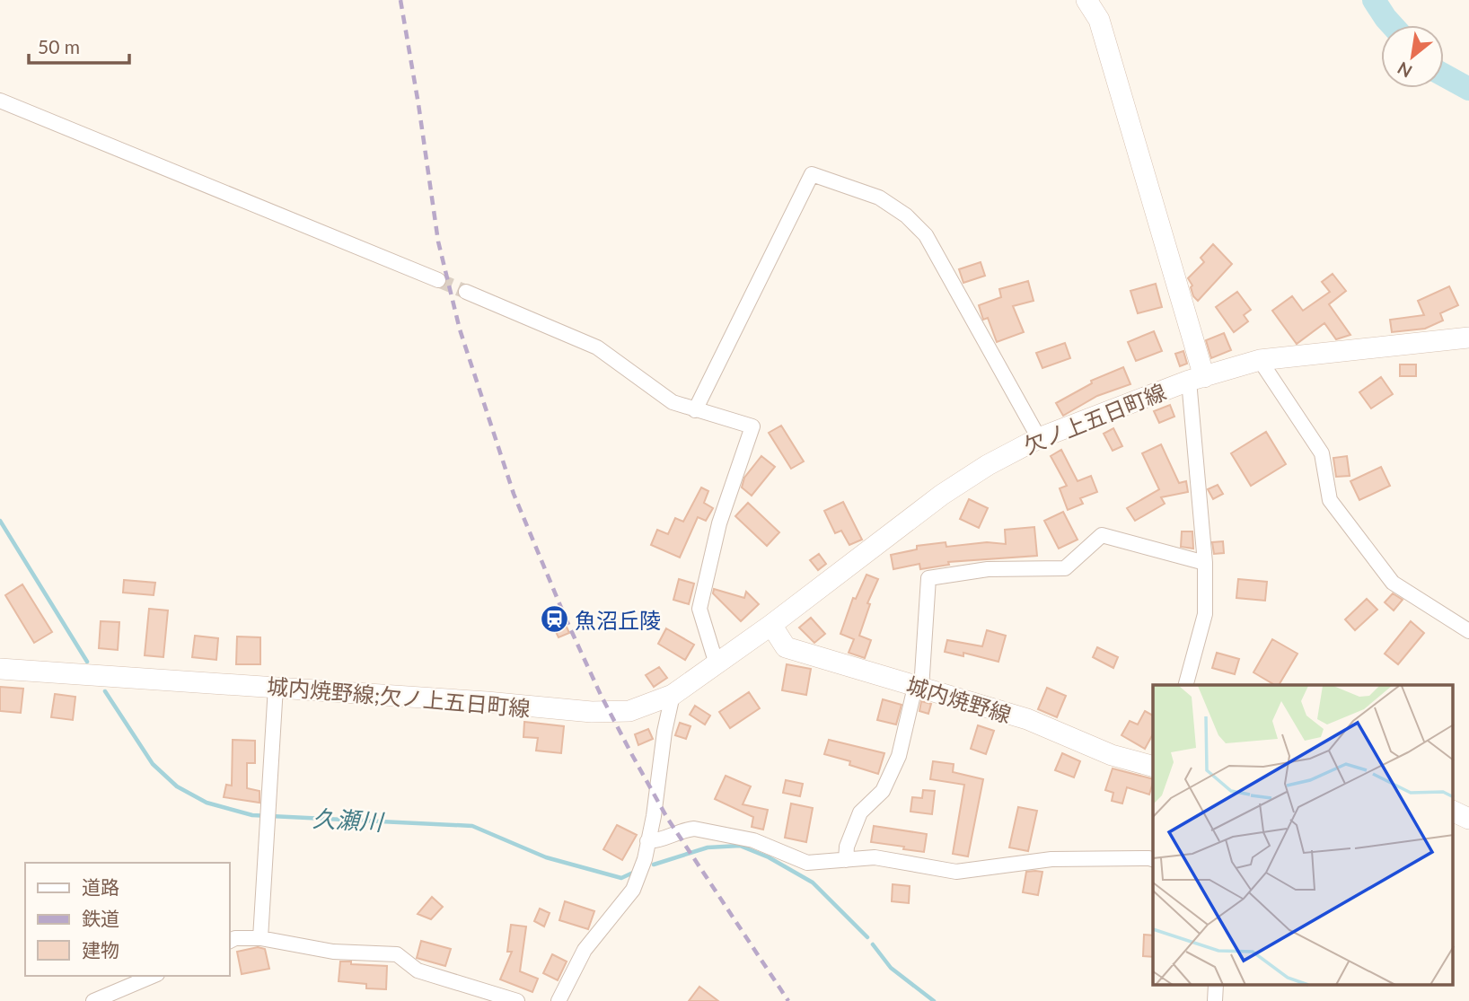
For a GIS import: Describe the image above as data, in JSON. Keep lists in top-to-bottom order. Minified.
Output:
{"streets":{"main road":["欠ノ上五日町線","城内焼野線;欠ノ上五日町線","城内焼野線"]},"crossings":[["欠ノ上五日町線","城内焼野線;欠ノ上五日町線"],["欠ノ上五日町線","城内焼野線"],["城内焼野線;欠ノ上五日町線","城内焼野線"]],"water":["久瀬川"],"places":{"station":["魚沼丘陵"]},"legend":["道路","鉄道","建物"],"scale_bar":"50 m","north":"bottom left"}
